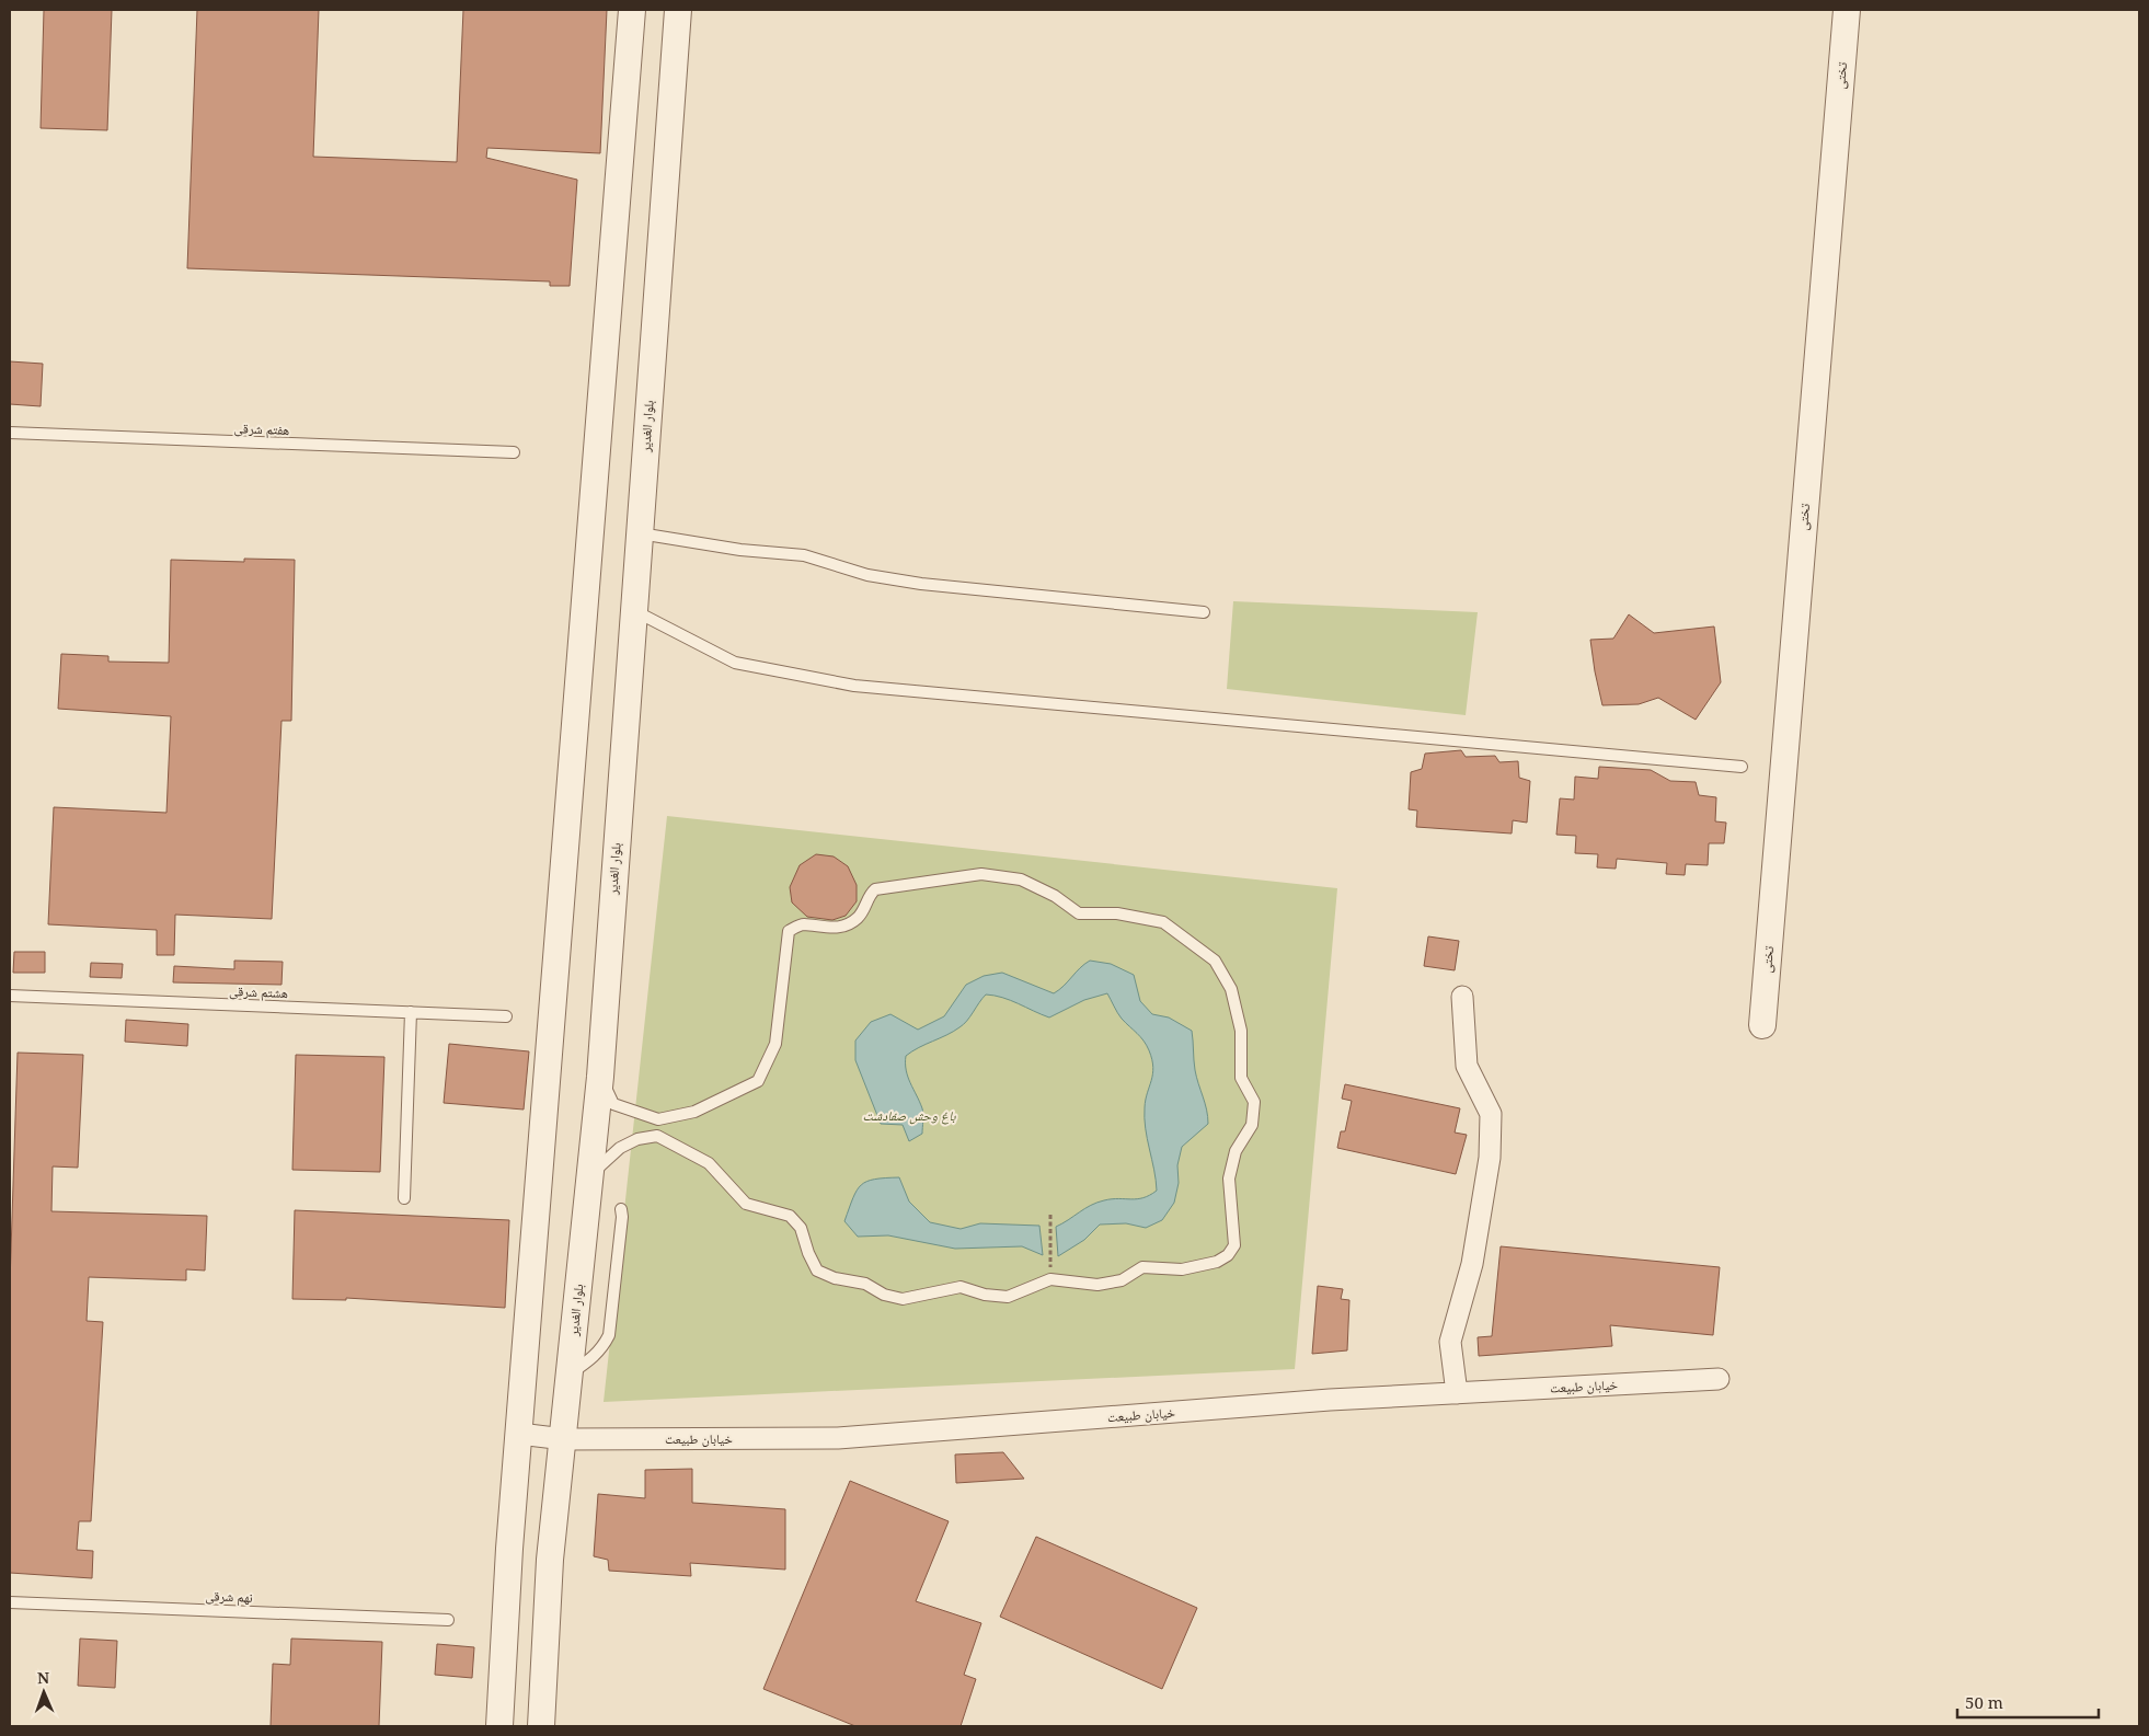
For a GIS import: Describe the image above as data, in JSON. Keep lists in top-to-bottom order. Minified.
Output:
{"streets":{"street":["تختی","بلوار الغدیر","خیابان طبیعت"],"lane":["هفتم شرقی","هشتم شرقی","نهم شرقی"]},"crossings":[["بلوار الغدیر","خیابان طبیعت"]],"parks":["باغ وحش صفادشت"],"scale_bar":"50 m","north":"top"}
